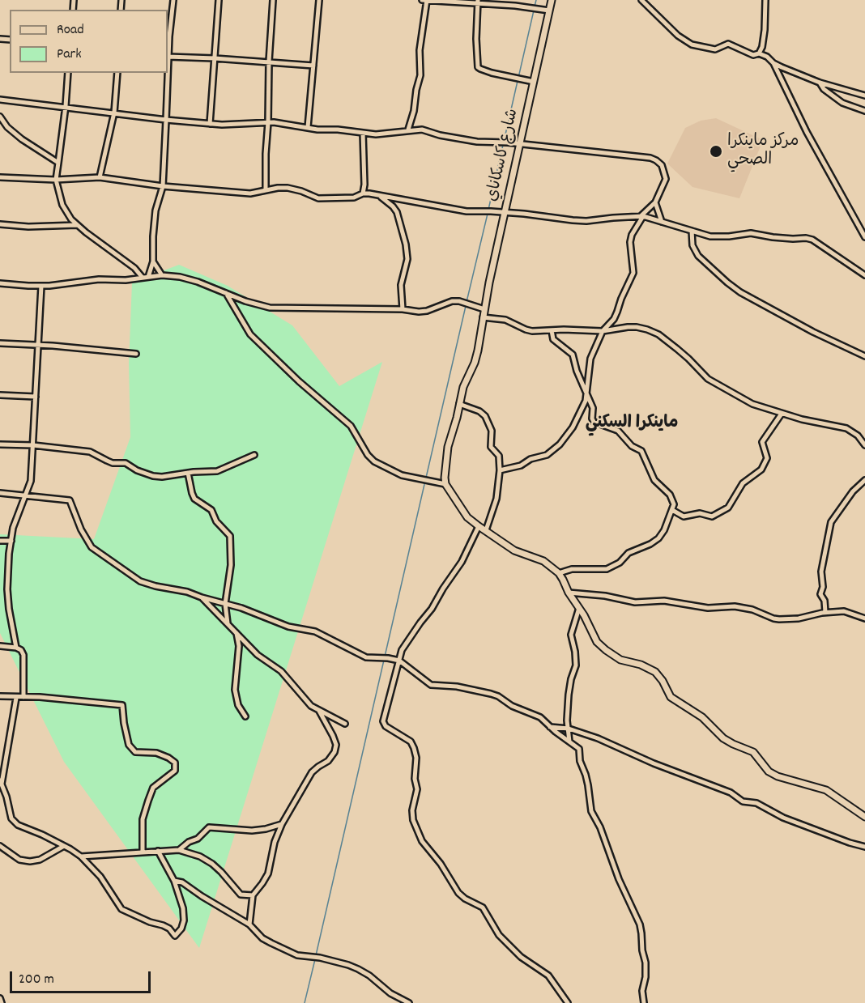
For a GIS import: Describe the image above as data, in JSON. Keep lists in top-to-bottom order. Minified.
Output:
{"streets":{"street":["شارع كاسكاناي"]},"districts":["ماينكرا السكني"],"places":["مركز ماينكرا الصحي"],"legend":["Road","Park"],"scale_bar":"200 m"}
